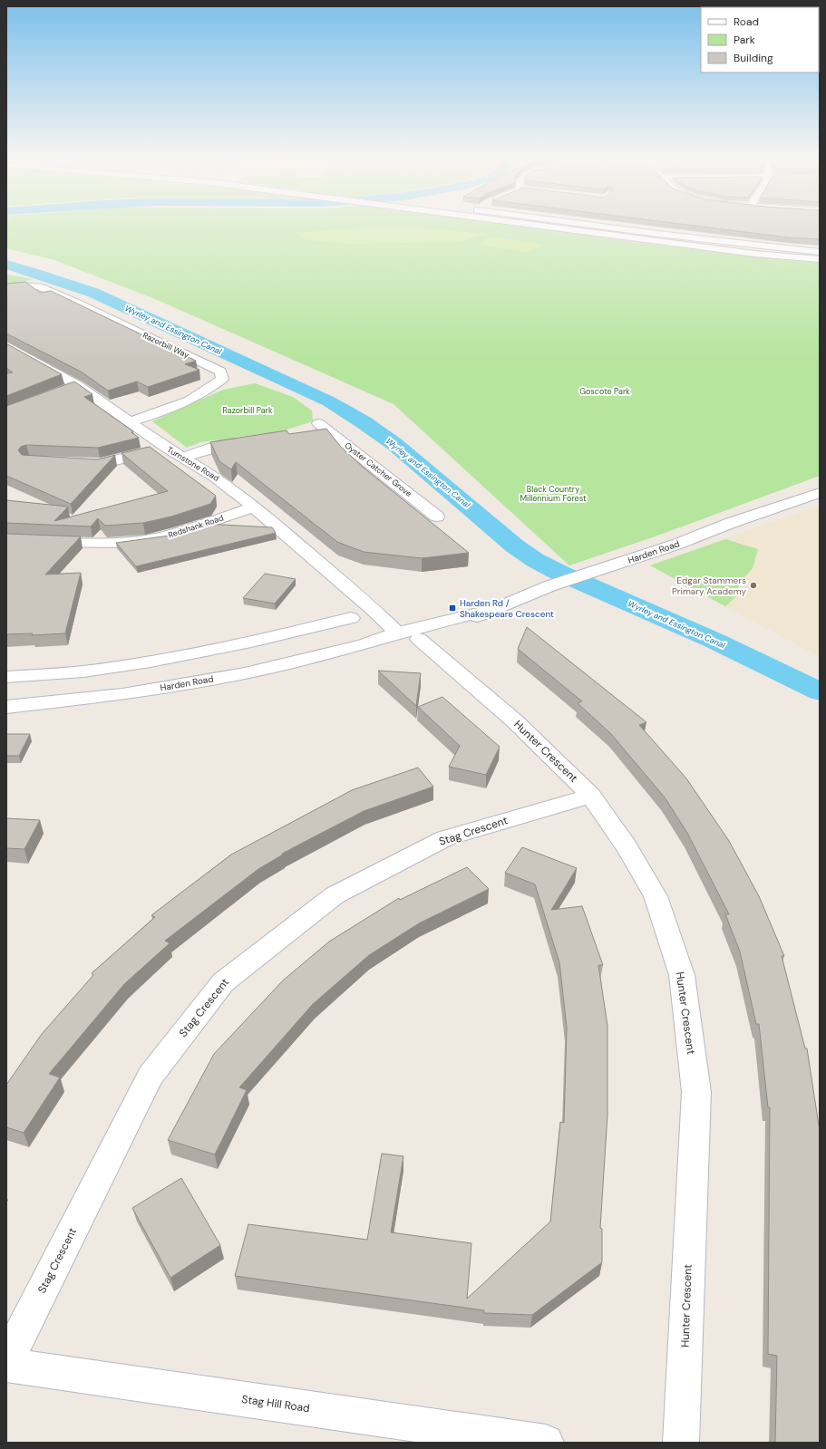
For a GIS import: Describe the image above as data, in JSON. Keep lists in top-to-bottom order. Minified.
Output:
{"streets":{"street":["Razorbill Way","Turnstone Road","Oyster Catcher Grove","Redshank Road","Harden Road","Hunter Crescent","Stag Crescent","Stag Hill Road"]},"crossings":[["Razorbill Way","Turnstone Road"],["Turnstone Road","Redshank Road"],["Turnstone Road","Harden Road"],["Turnstone Road","Hunter Crescent"],["Harden Road","Hunter Crescent"],["Hunter Crescent","Stag Crescent"]],"water":["Wyrley and Essington Canal"],"parks":["Goscote Park","Razorbill Park","Black Country Millennium Forest"],"places":{"other":["Edgar Stammers Primary Academy"],"transit":["Harden Rd / Shakespeare Crescent"]},"legend":["Road","Park","Building"]}
